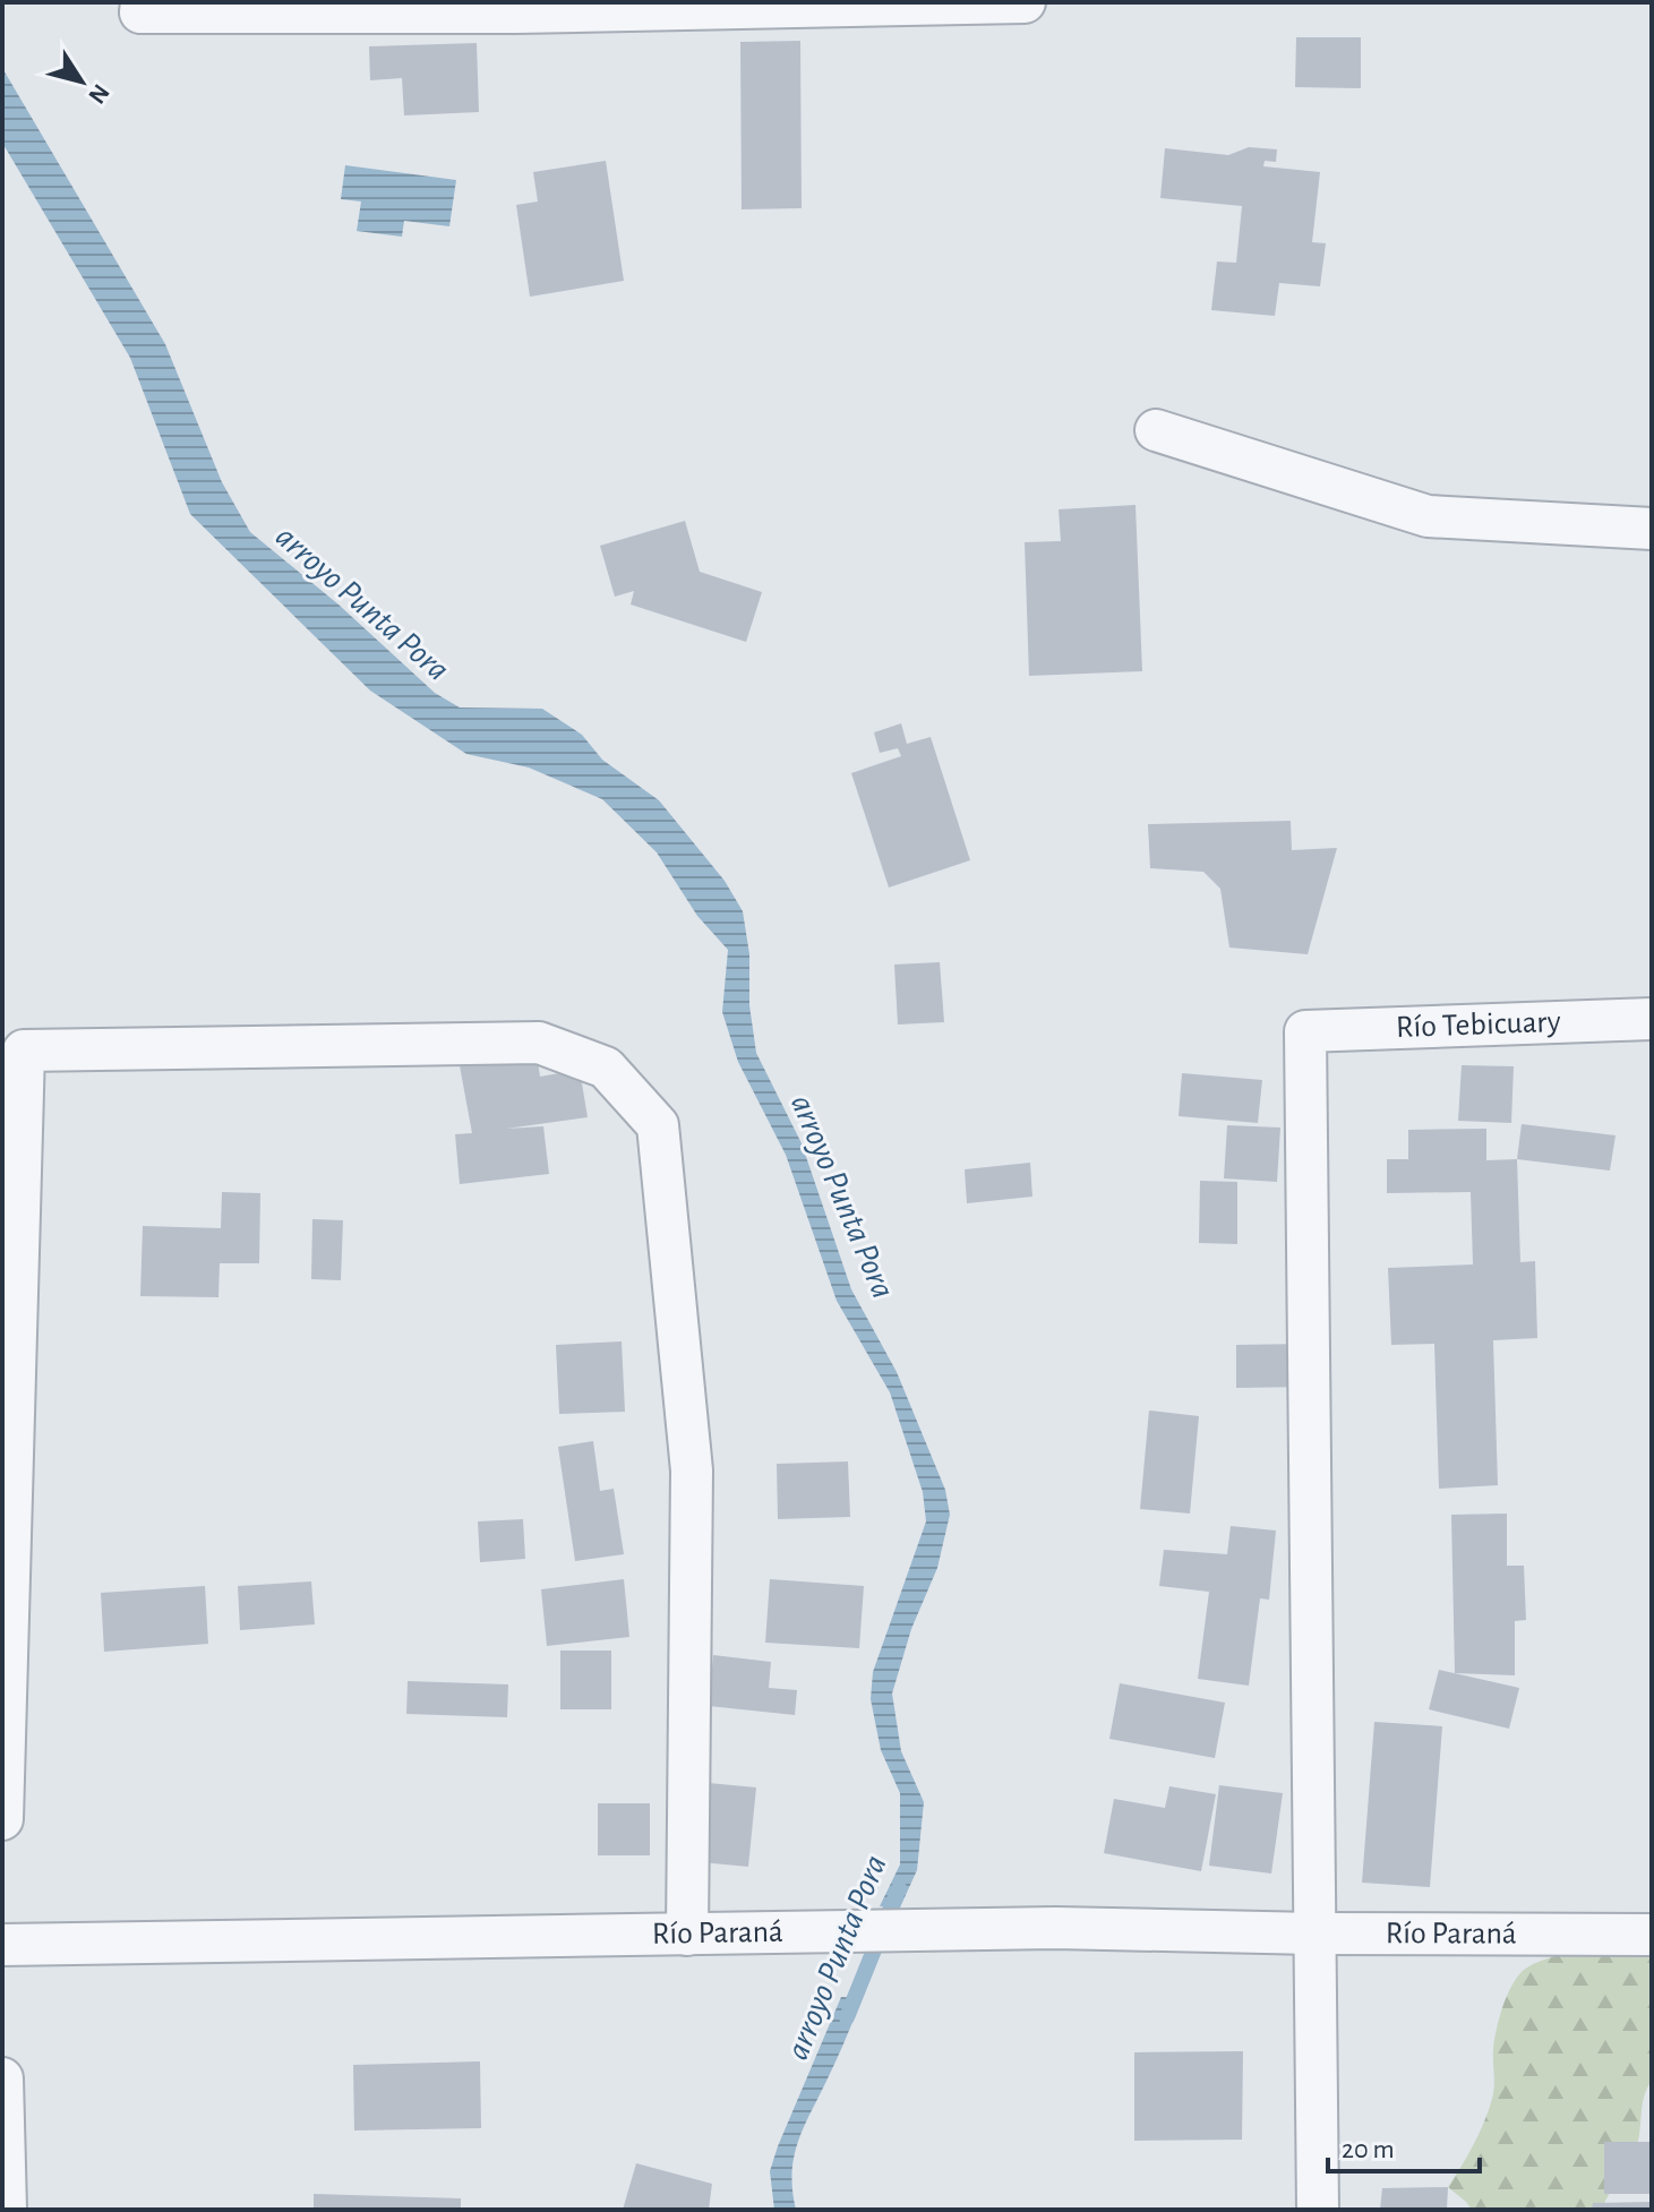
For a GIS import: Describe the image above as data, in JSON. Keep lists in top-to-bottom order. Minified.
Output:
{"streets":{"street":["Río Tebicuary","Río Paraná"]},"crossings":[["Río Tebicuary","Río Paraná"]],"water":["arroyo Punta Pora"],"scale_bar":"20 m","north":"bottom right"}
